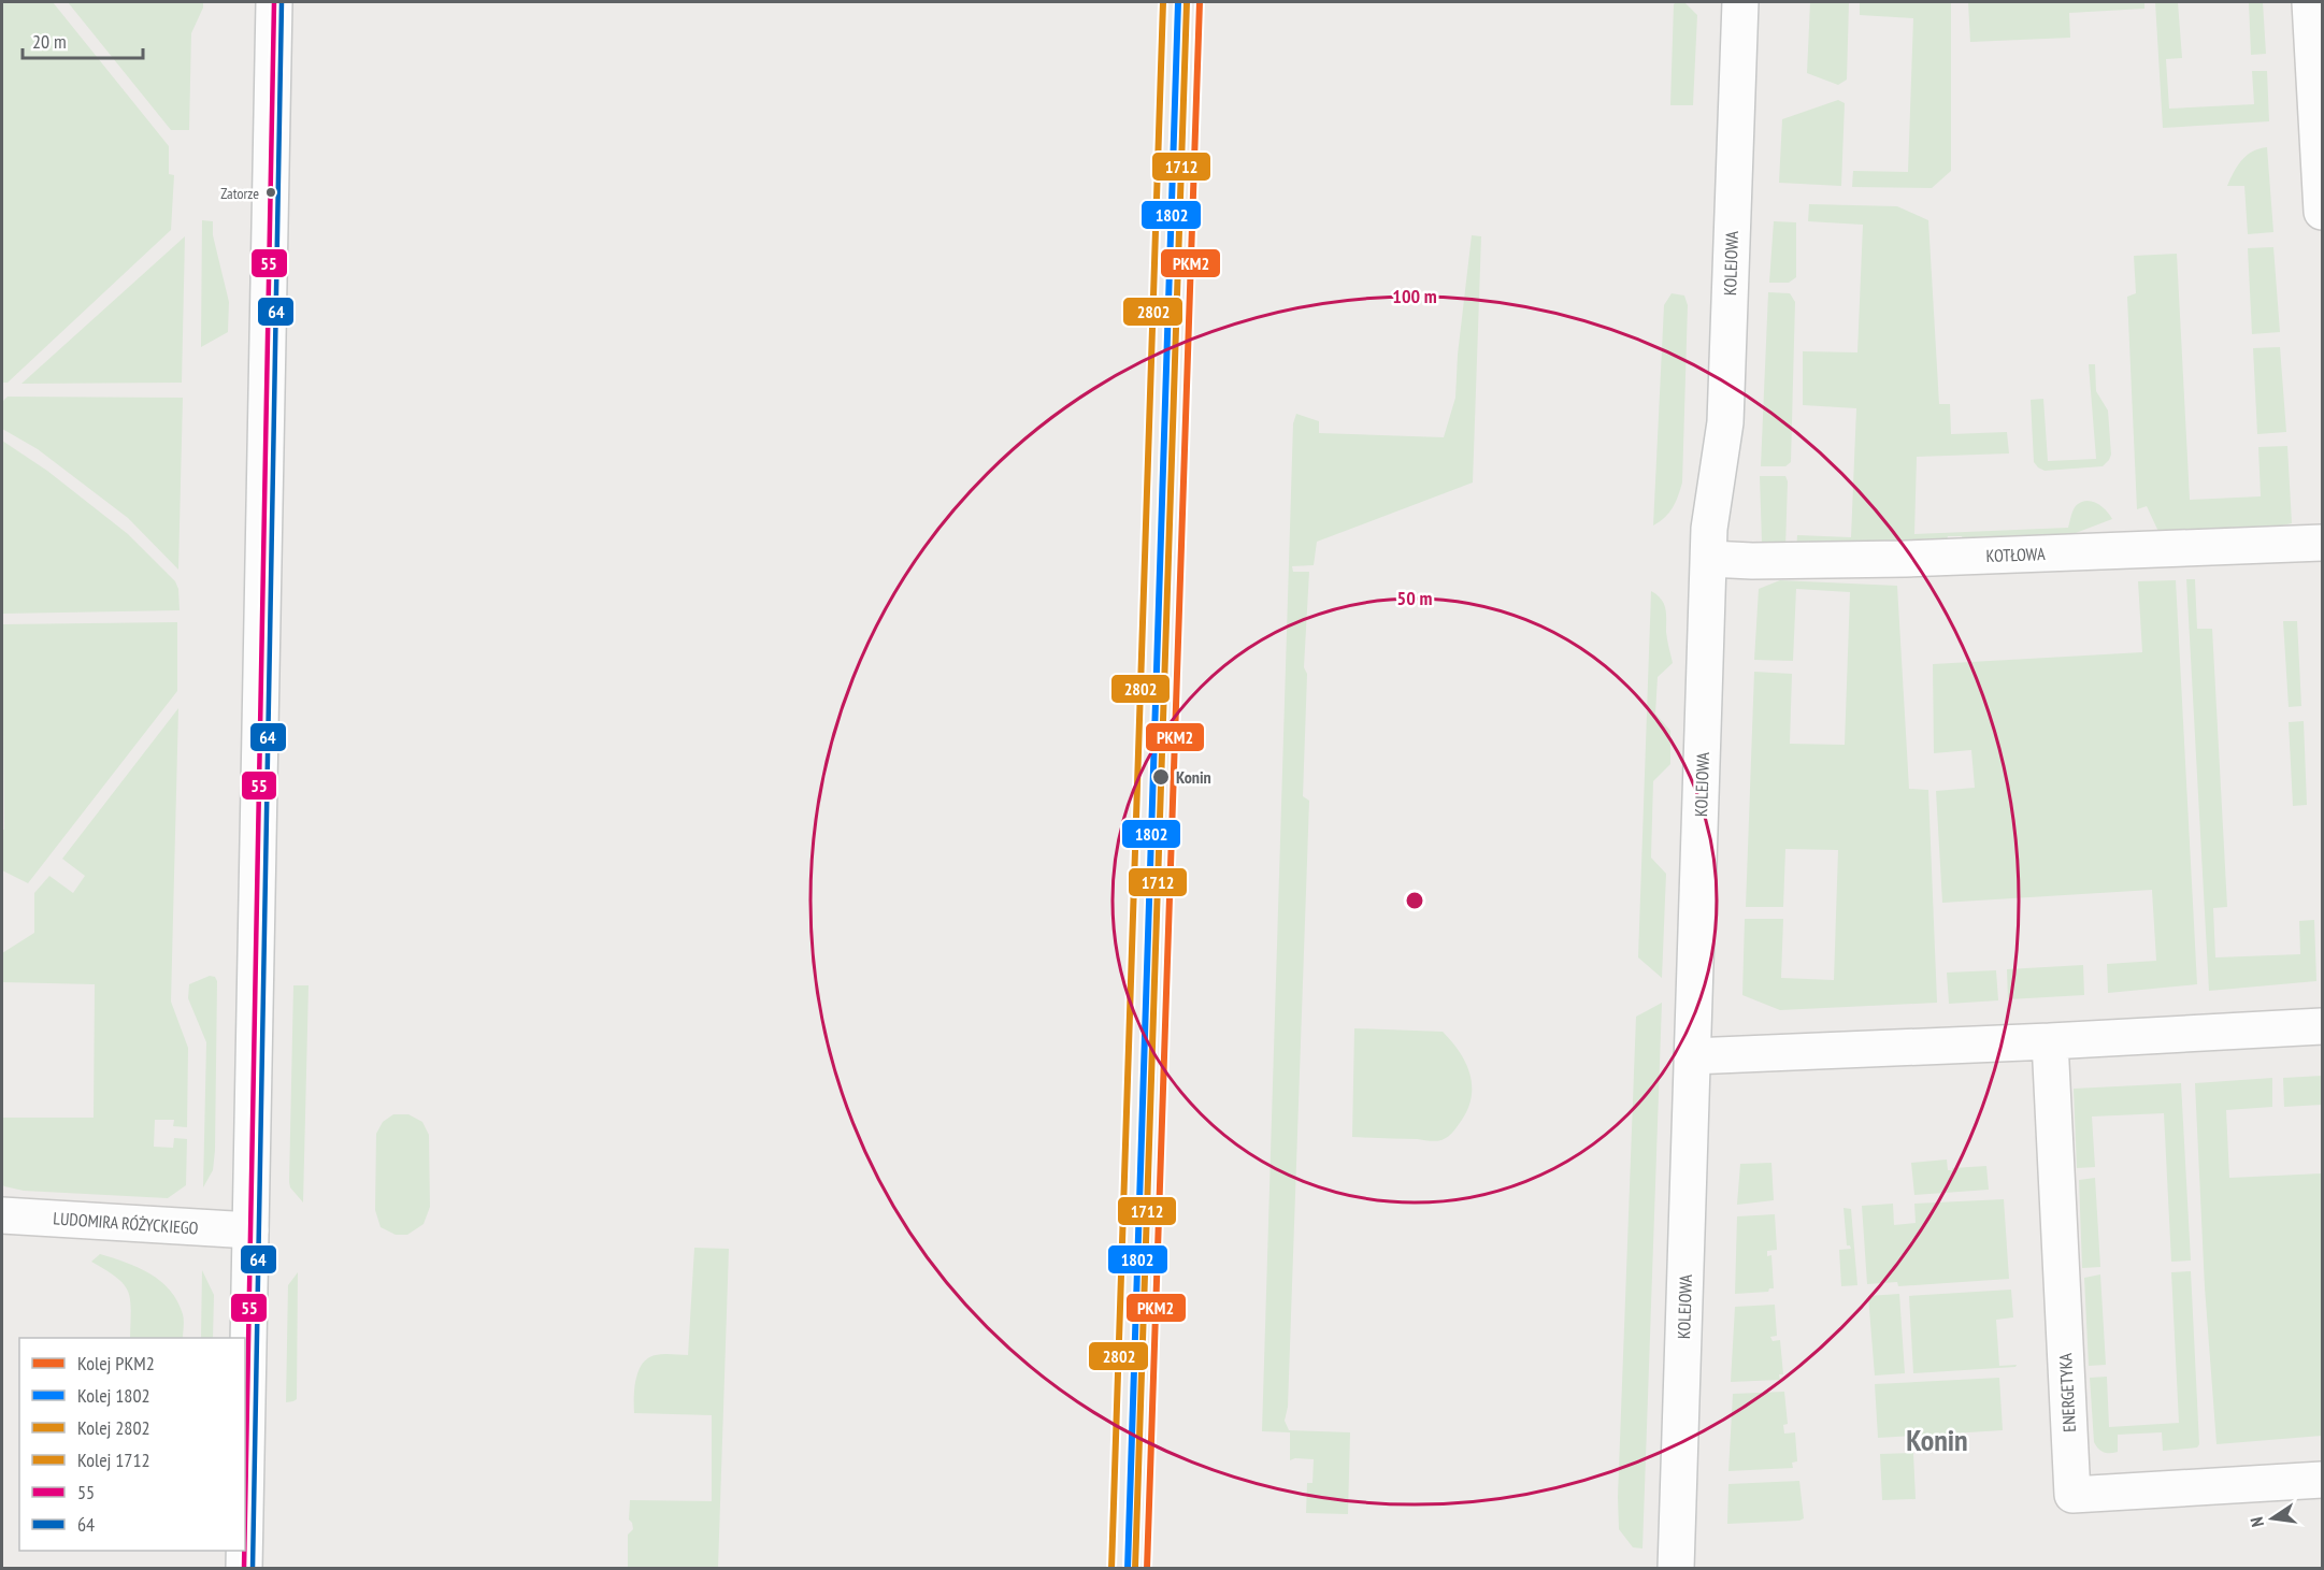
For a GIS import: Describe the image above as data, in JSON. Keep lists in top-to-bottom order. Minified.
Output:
{"streets":{"street":["KOLEJOWA","KOTŁOWA","LUDOMIRA RÓŻYCKIEGO","ENERGETYKA"]},"crossings":[["KOLEJOWA","KOTŁOWA"]],"districts":["Konin"],"places":["Zatorze","Konin"],"lines":["rail line PKM2","rail line 1802","rail line 2802","rail line 1712","transit line 55","transit line 64"],"legend":["Kolej PKM2","Kolej 1802","Kolej 2802","Kolej 1712","55","64"],"scale_bar":"20 m","north":"left","rings":["100 m","50 m"]}
